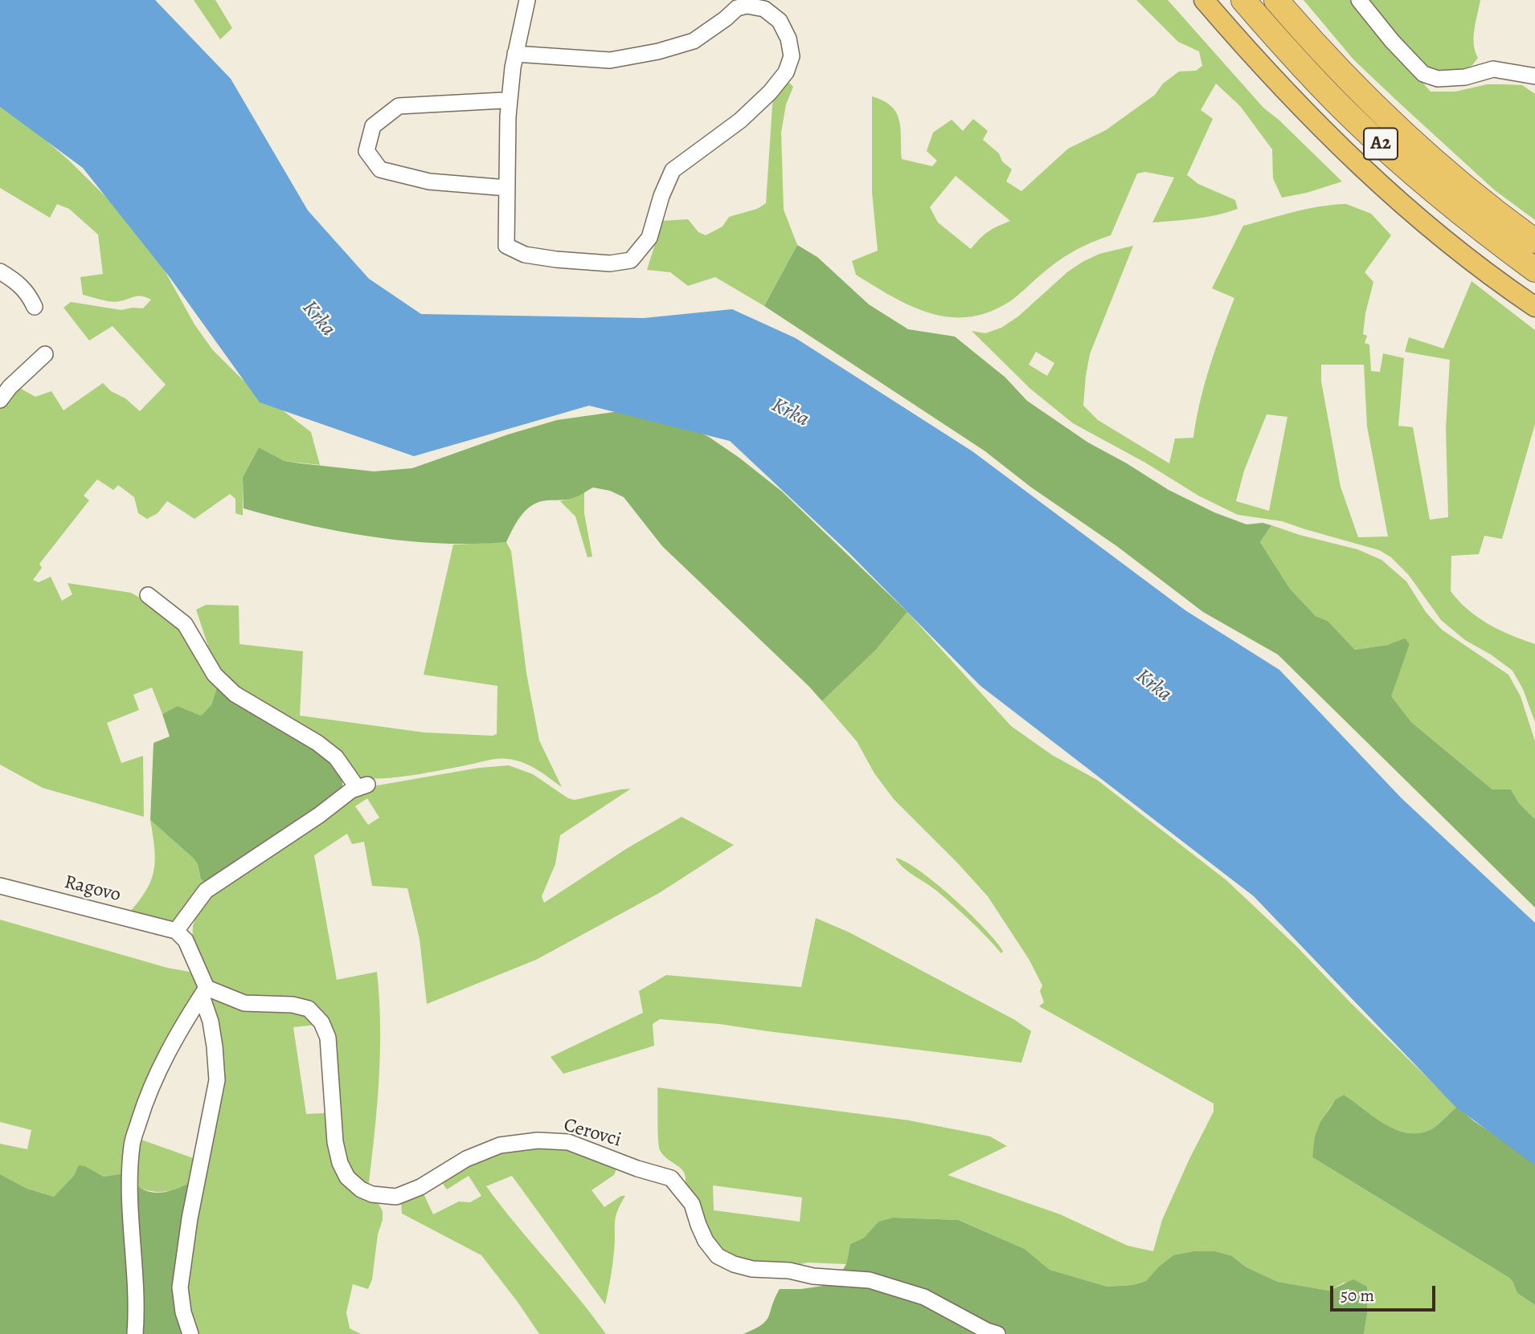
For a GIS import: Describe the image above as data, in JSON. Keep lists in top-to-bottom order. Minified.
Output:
{"streets":{"highway":["A2"],"street":["Ragovo","Cerovci"]},"water":["Krka"],"scale_bar":"50 m"}
